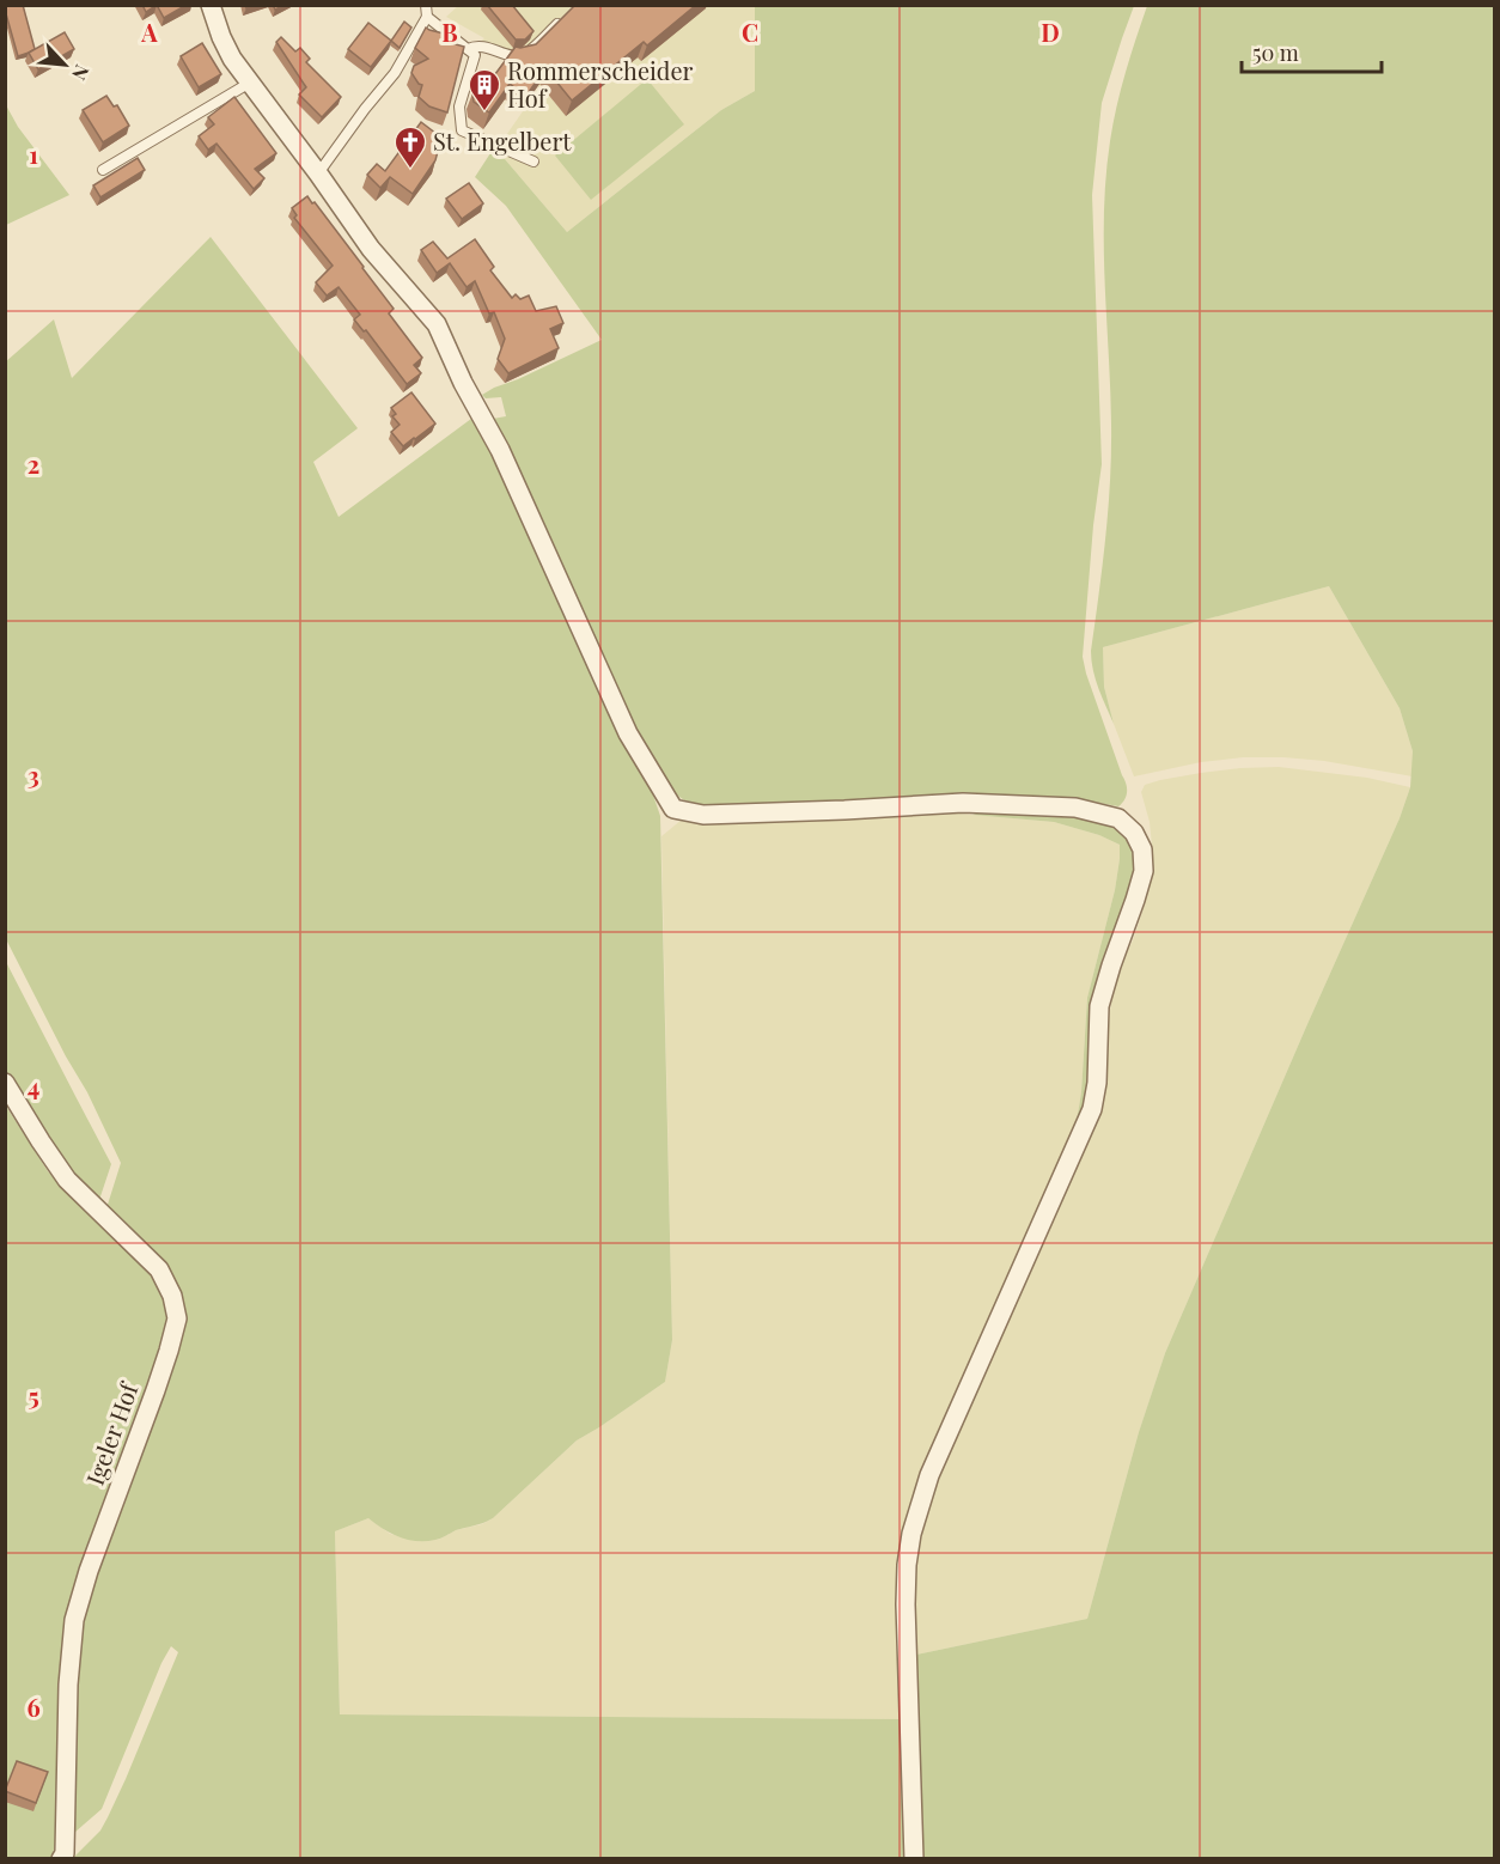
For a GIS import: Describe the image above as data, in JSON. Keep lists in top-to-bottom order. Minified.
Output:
{"streets":{"street":["Igeler Hof"]},"places":{"building":["Rommerscheider Hof"],"church":["St. Engelbert"]},"scale_bar":"50 m","north":"bottom right","grid":{"columns":["A","B","C","D"],"rows":["1","2","3","4","5","6"]}}
